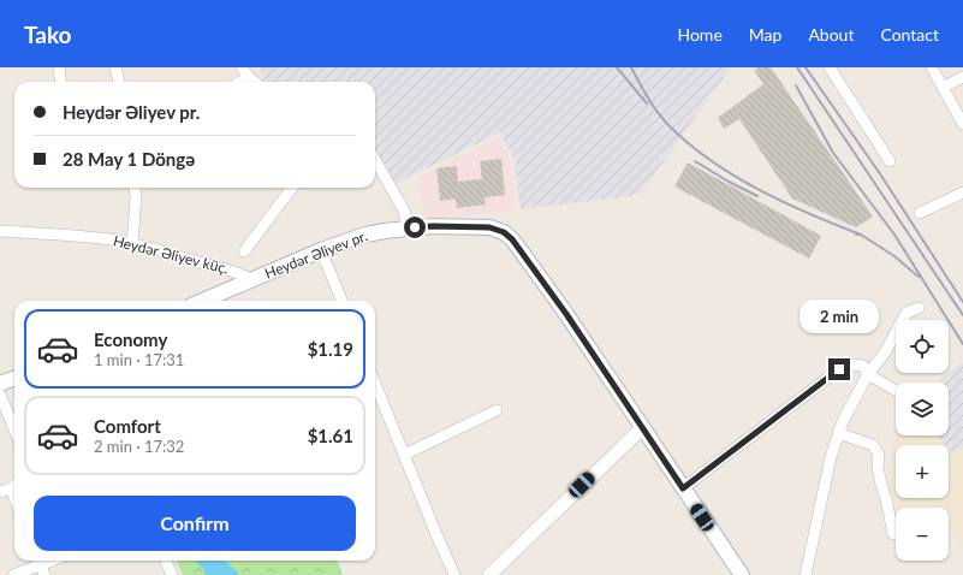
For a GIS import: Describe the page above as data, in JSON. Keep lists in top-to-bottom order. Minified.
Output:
{"streets":{"main road":["Heydər Əliyev pr."],"street":["Heydər Əliyev küç."]},"crossings":[["Heydər Əliyev küç.","Heydər Əliyev pr."]],"page":{"header":"Tako","nav":["Home","Map","About","Contact"],"banner":["Heydər Əliyev pr.","28 May 1 Döngə"],"bubble":"2 min","list":[{"name":"Economy","note":"1 min · 17:31","value":"$1.19"},{"name":"Comfort","note":"2 min · 17:32","value":"$1.61"}],"map_buttons":["+","−"],"buttons":"Confirm"}}
